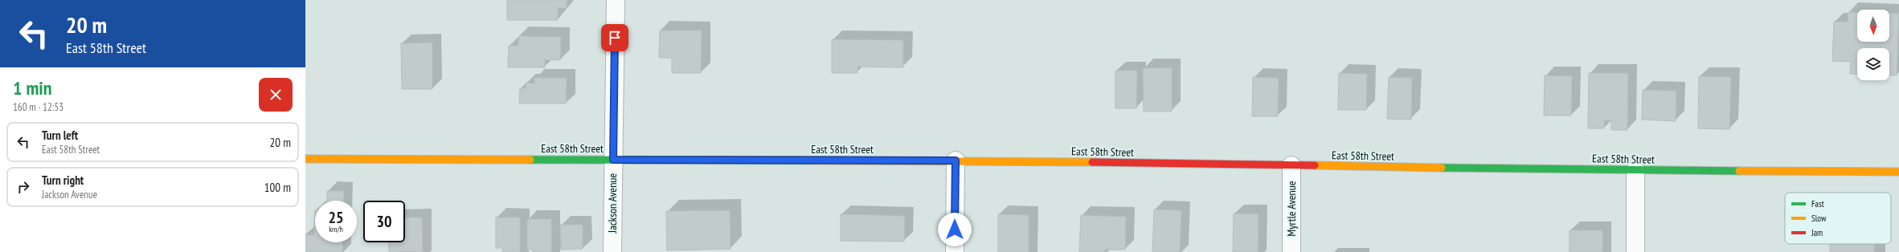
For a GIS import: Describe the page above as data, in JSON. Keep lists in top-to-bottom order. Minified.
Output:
{"streets":{"street":["East 58th Street","Jackson Avenue","Myrtle Avenue"]},"crossings":[["East 58th Street","Jackson Avenue"],["East 58th Street","Myrtle Avenue"]],"legend":["Fast","Slow","Jam"],"north":"bottom","page":{"turn":["20 m","East 58th Street"],"heading":["1 min","160 m · 12:53"],"list":[{"name":"Turn left","note":"East 58th Street","value":"20 m"},{"name":"Turn right","note":"Jackson Avenue","value":"100 m"}],"speed":"25 km/h","limit":"30"}}
